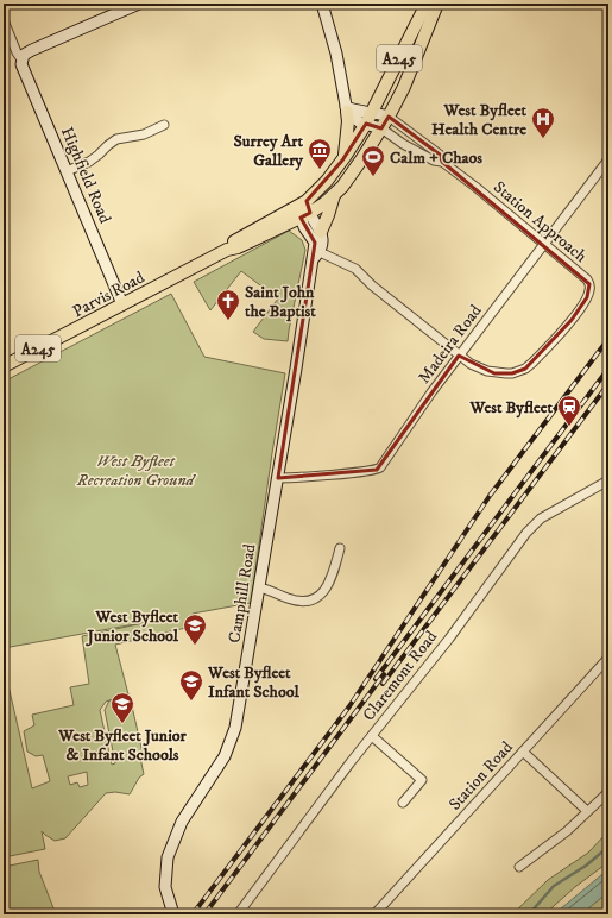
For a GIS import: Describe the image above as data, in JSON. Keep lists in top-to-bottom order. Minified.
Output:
{"streets":{"main road":["A245","Parvis Road"],"street":["Highfield Road","Station Approach","Madeira Road","Camphill Road","Claremont Road","Station Road"]},"crossings":[["A245","Station Approach"],["A245","Parvis Road"],["A245","Camphill Road"],["Highfield Road","Parvis Road"],["Station Approach","Madeira Road"],["Parvis Road","Camphill Road"],["Madeira Road","Camphill Road"]],"parks":["West Byfleet Recreation Ground"],"places":{"hospital":["West Byfleet Health Centre"],"museum":["Surrey Art Gallery"],"sports":["Calm + Chaos"],"church":["Saint John the Baptist"],"station":["West Byfleet"],"school or university":["West Byfleet Junior School","West Byfleet Infant School","West Byfleet Junior & Infant Schools"]}}
